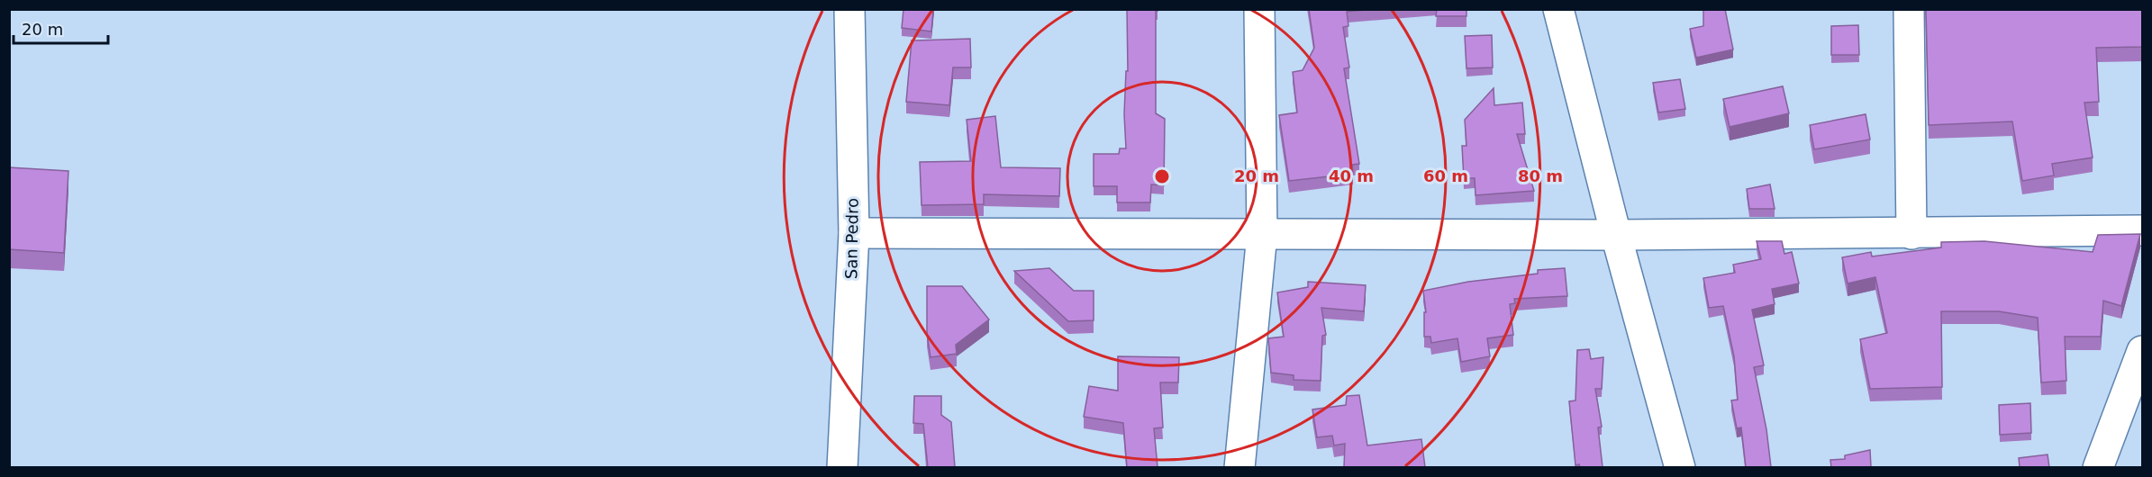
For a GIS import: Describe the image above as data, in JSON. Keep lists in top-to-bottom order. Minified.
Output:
{"streets":{"street":["San Pedro"]},"scale_bar":"20 m","rings":["20 m","40 m","60 m","80 m"]}
